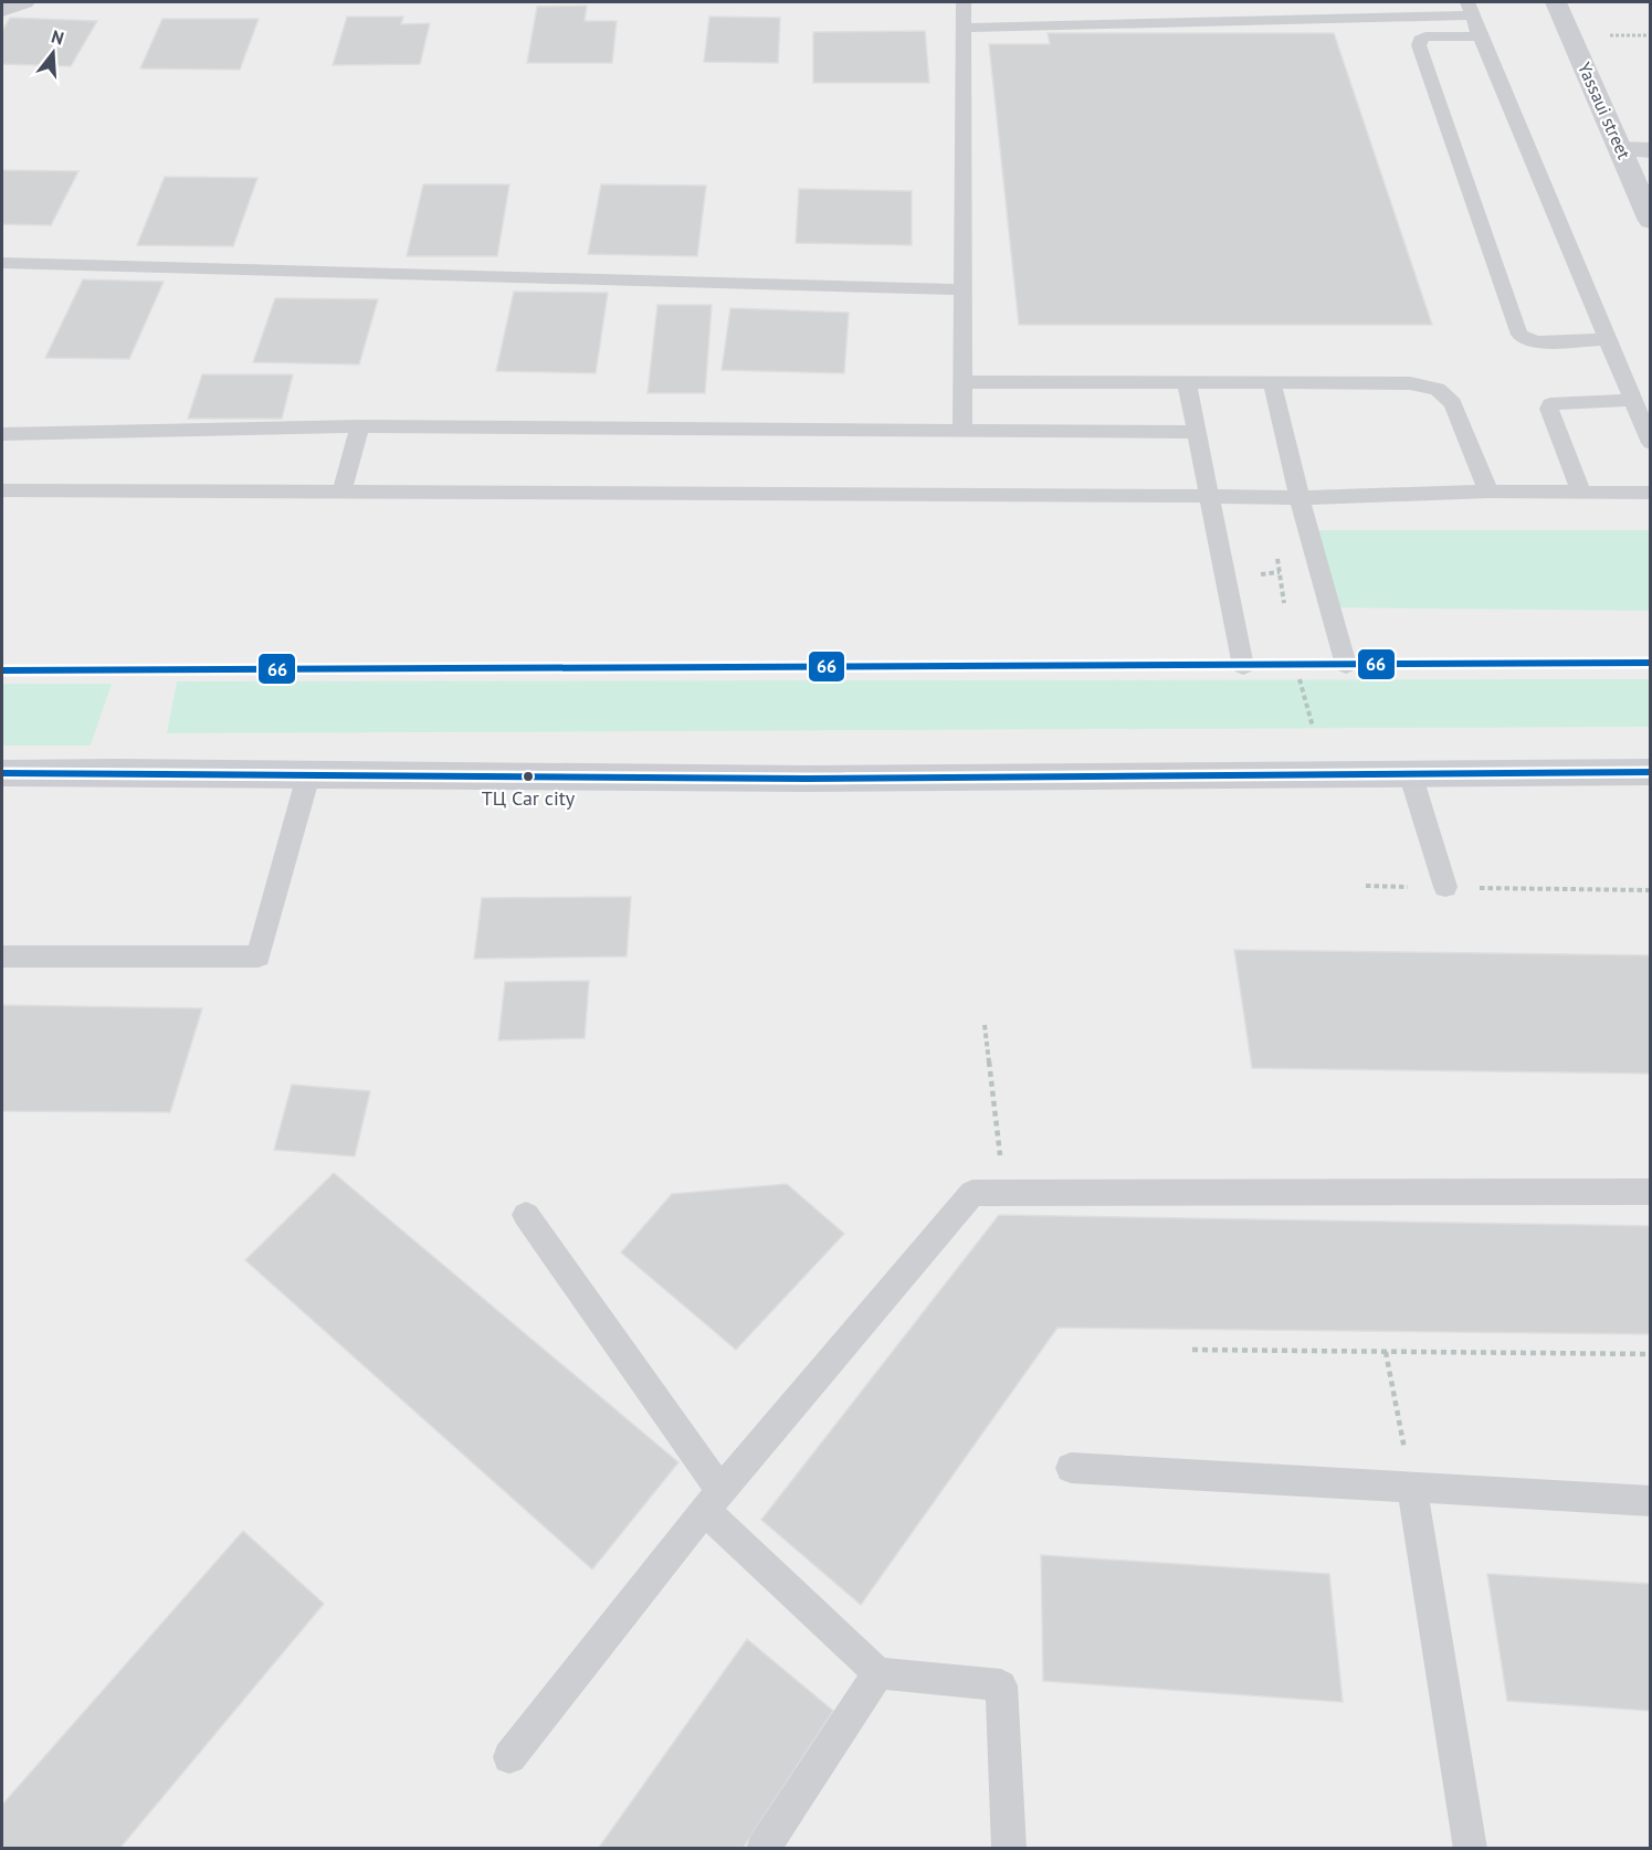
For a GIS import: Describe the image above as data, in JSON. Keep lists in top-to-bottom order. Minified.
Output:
{"streets":{"street":["Yassaui street"]},"places":["ТЦ Car city"],"lines":["transit line 66"],"north":"top"}
